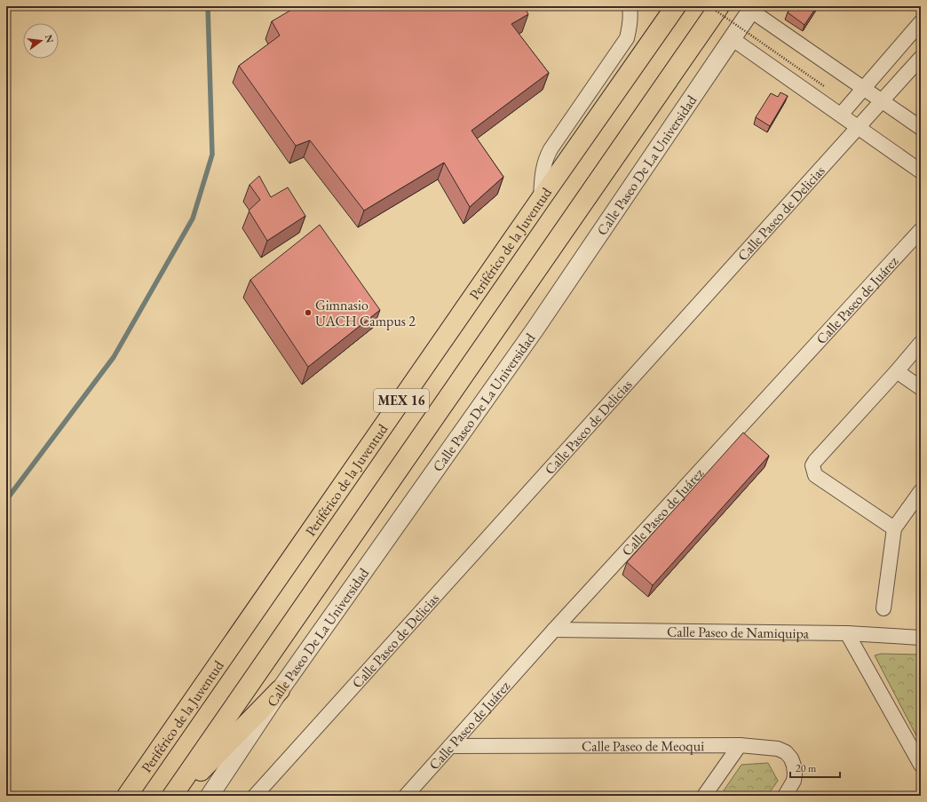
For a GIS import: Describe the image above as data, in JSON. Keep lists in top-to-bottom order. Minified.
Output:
{"streets":{"highway":["Periférico de la Juventud","MEX 16"],"street":["Calle Paseo De La Universidad","Calle Paseo de Delicias","Calle Paseo de Juárez","Calle Paseo de Namiquipa","Calle Paseo de Meoqui"]},"crossings":[["Calle Paseo de Juárez","Calle Paseo de Namiquipa"],["Calle Paseo de Juárez","Calle Paseo de Meoqui"]],"places":["Gimnasio UACH Campus 2"],"scale_bar":"20 m","north":"right"}
